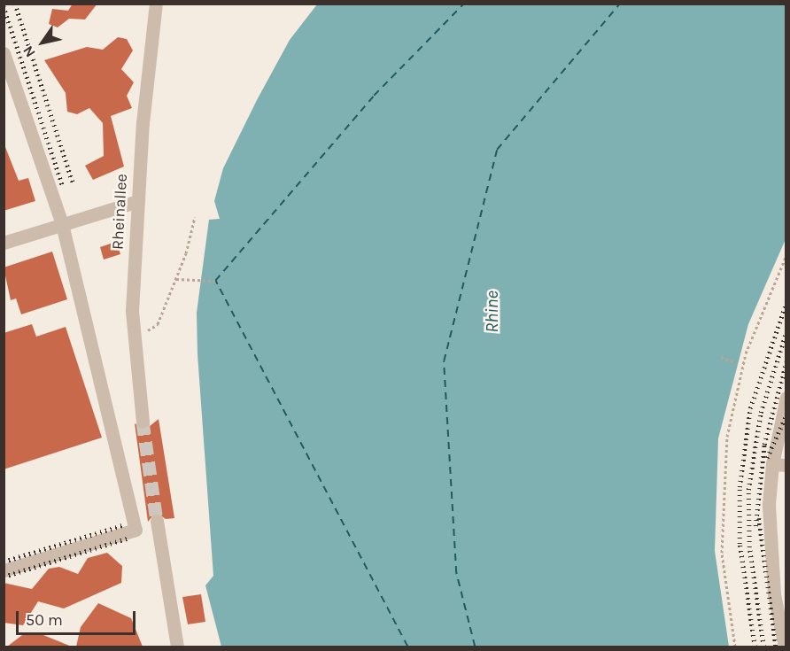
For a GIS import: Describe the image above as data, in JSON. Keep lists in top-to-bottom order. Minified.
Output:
{"streets":{"street":["Rheinallee"]},"water":["Rhine"],"scale_bar":"50 m","north":"bottom left"}
